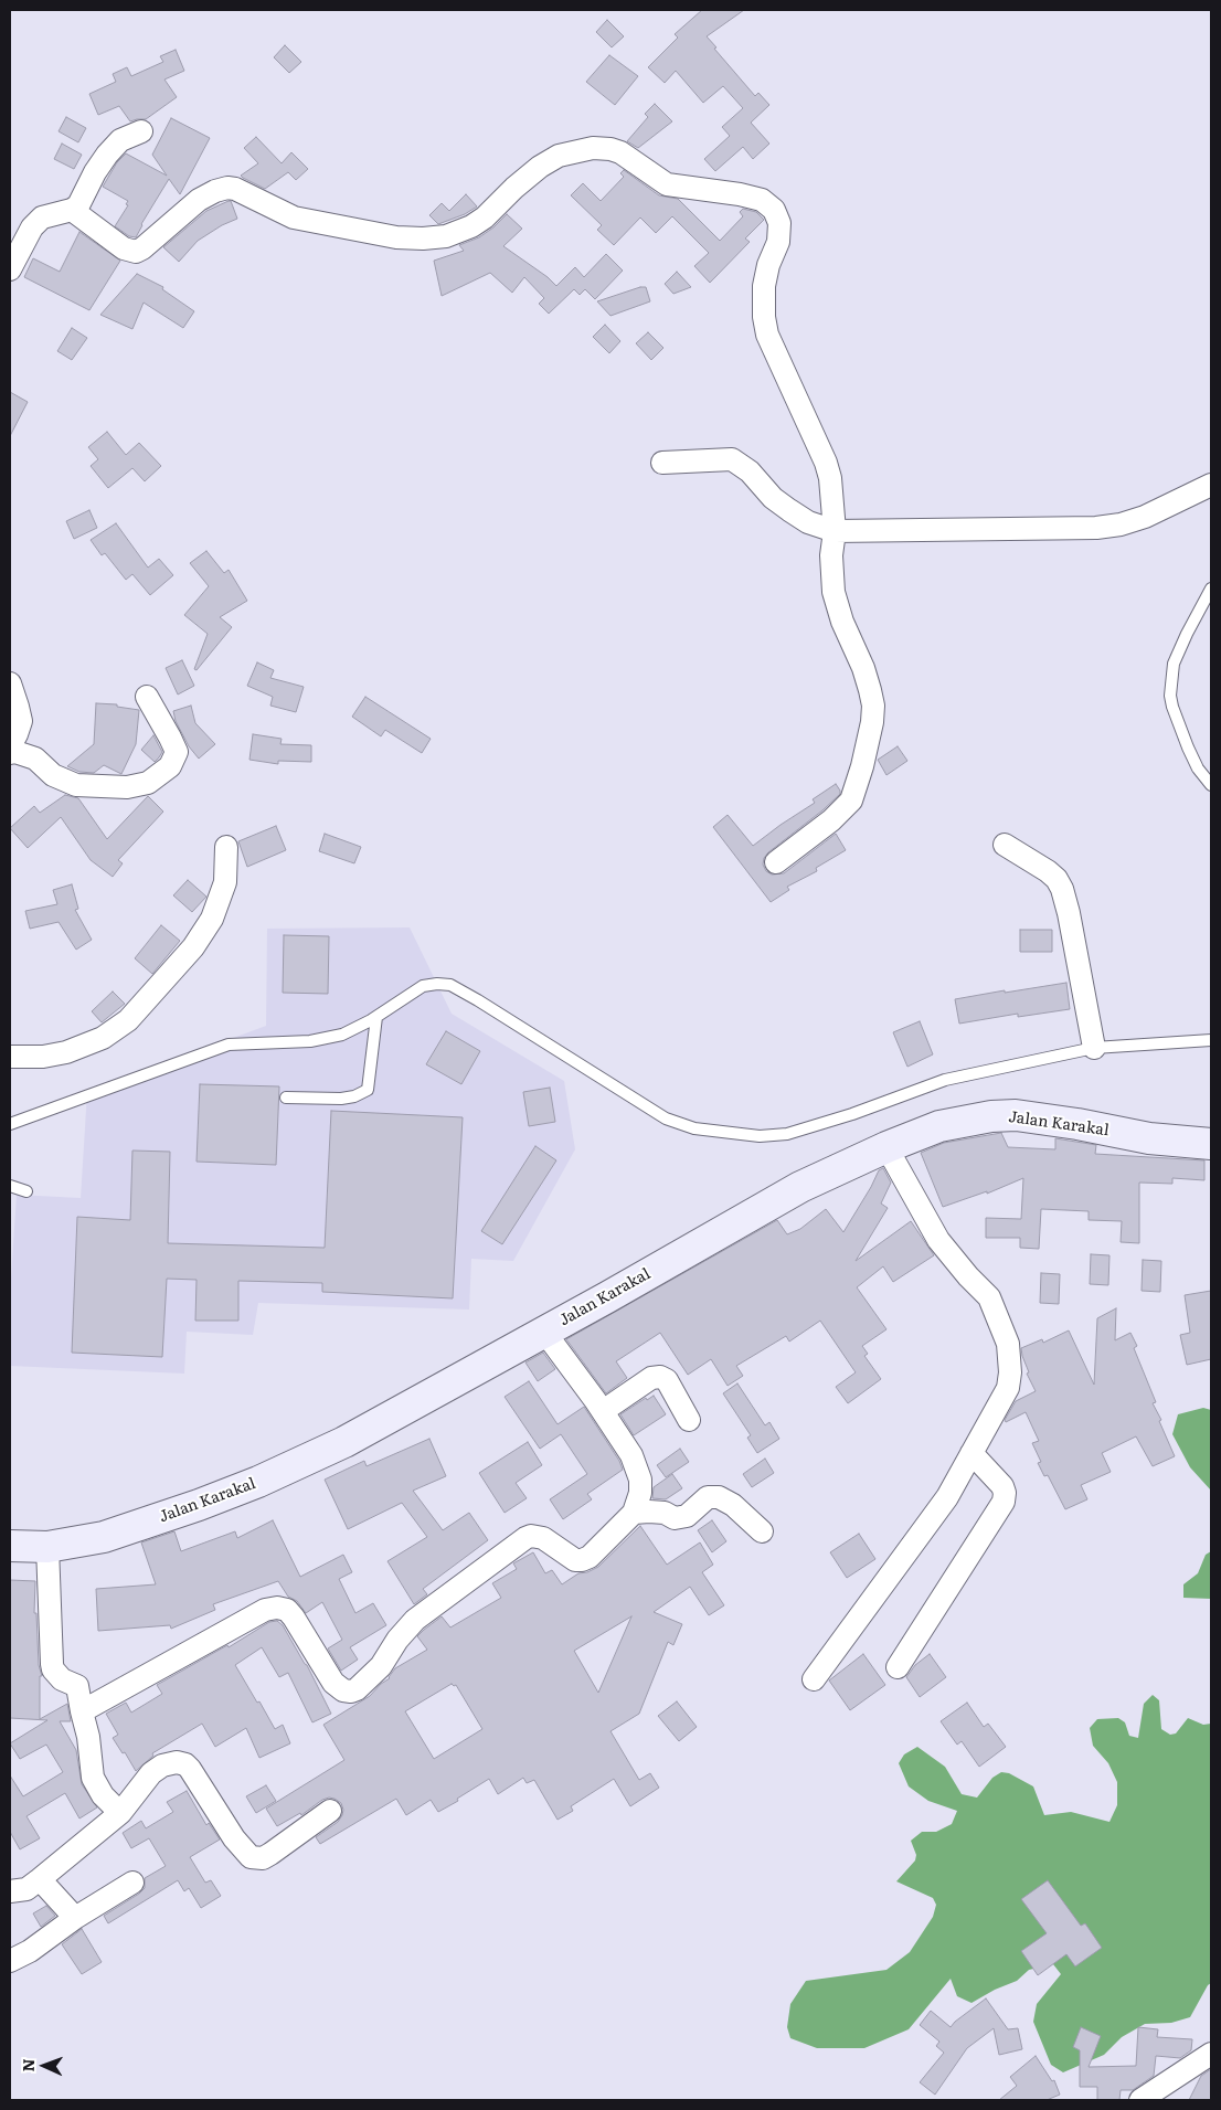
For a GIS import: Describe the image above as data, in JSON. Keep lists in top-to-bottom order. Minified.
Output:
{"streets":{"main road":["Jalan Karakal"]},"north":"left"}
